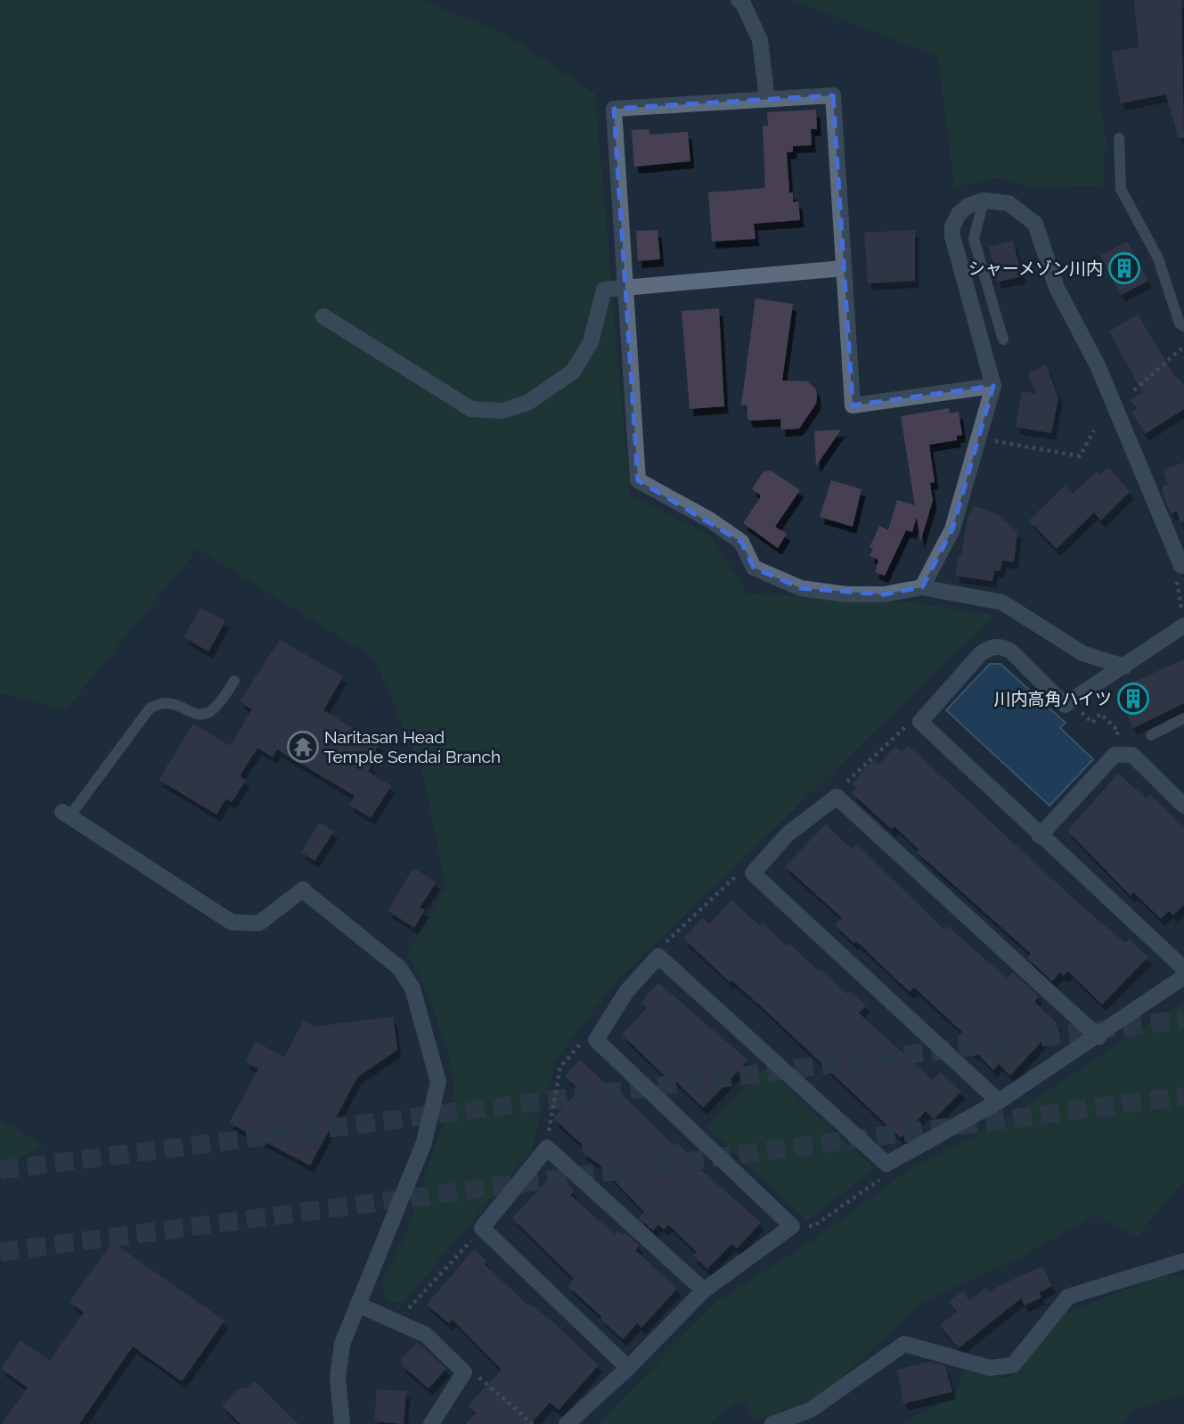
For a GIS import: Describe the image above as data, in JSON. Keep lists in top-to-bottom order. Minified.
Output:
{"places":{"building":["シャーメゾン川内","川内高角ハイツ"],"temple":["Naritasan Head Temple Sendai Branch"]}}
